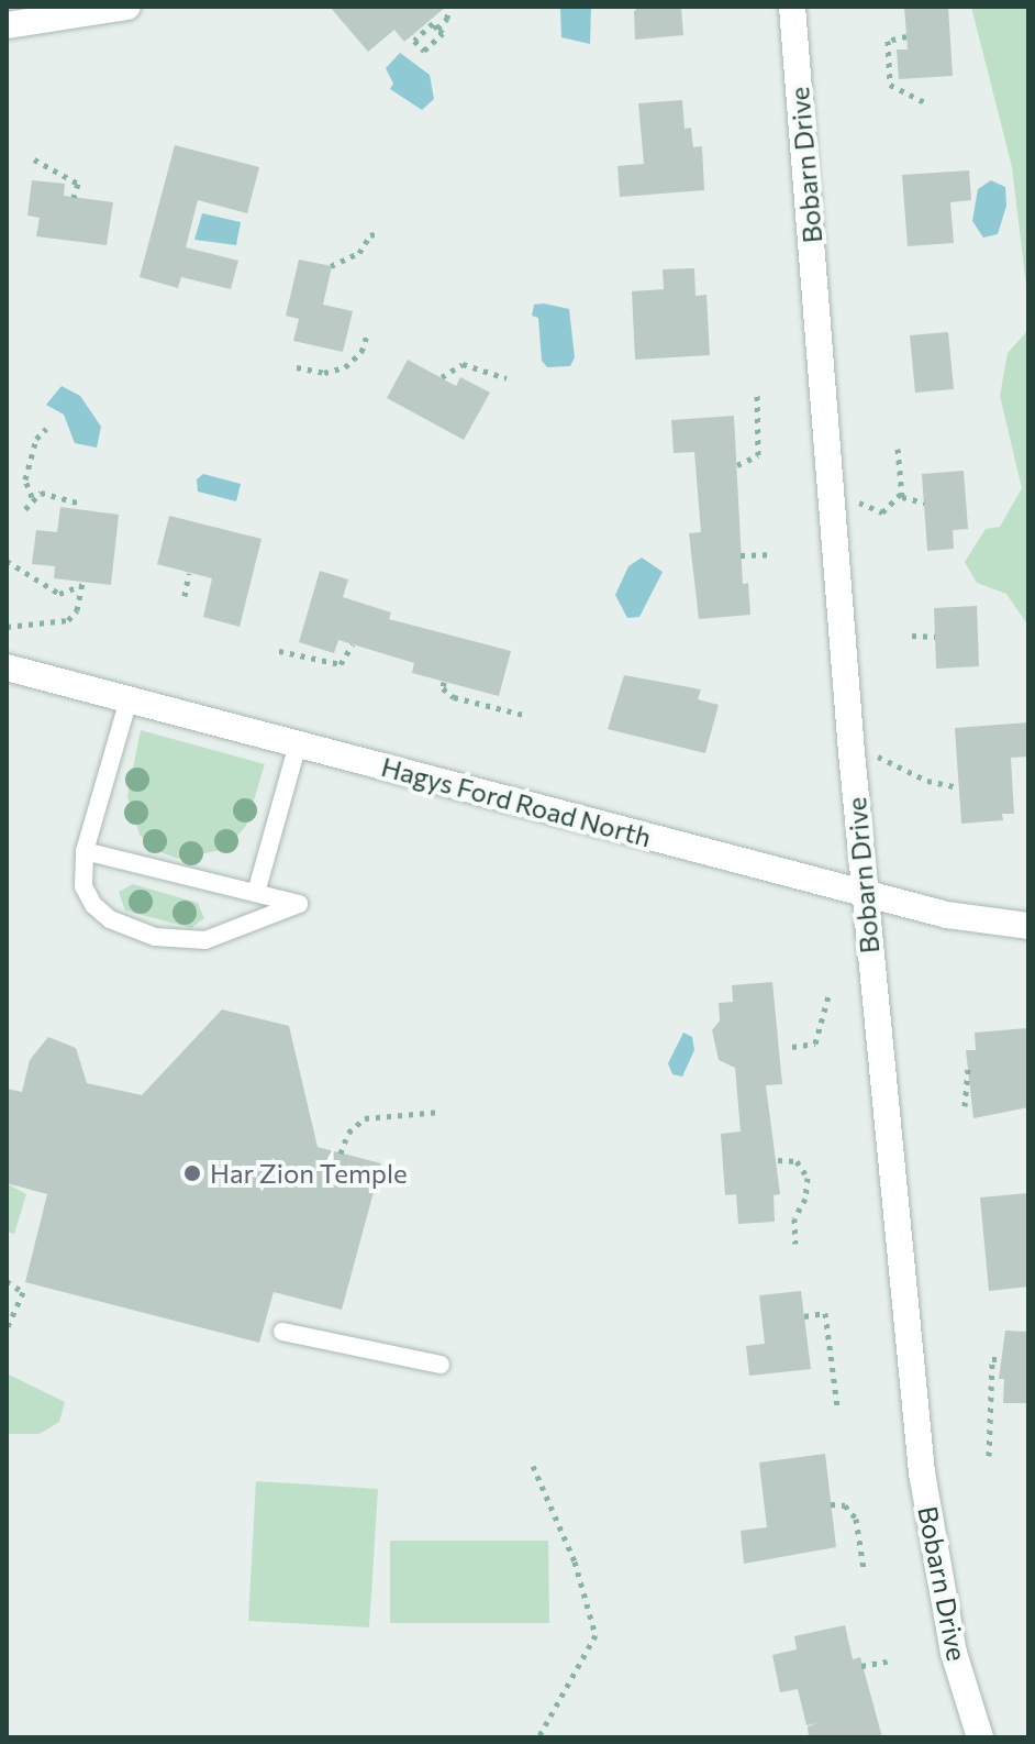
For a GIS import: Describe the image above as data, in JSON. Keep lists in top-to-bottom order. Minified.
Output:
{"streets":{"street":["Bobarn Drive","Hagys Ford Road North"]},"crossings":[["Bobarn Drive","Hagys Ford Road North"]],"places":["Har Zion Temple"]}
